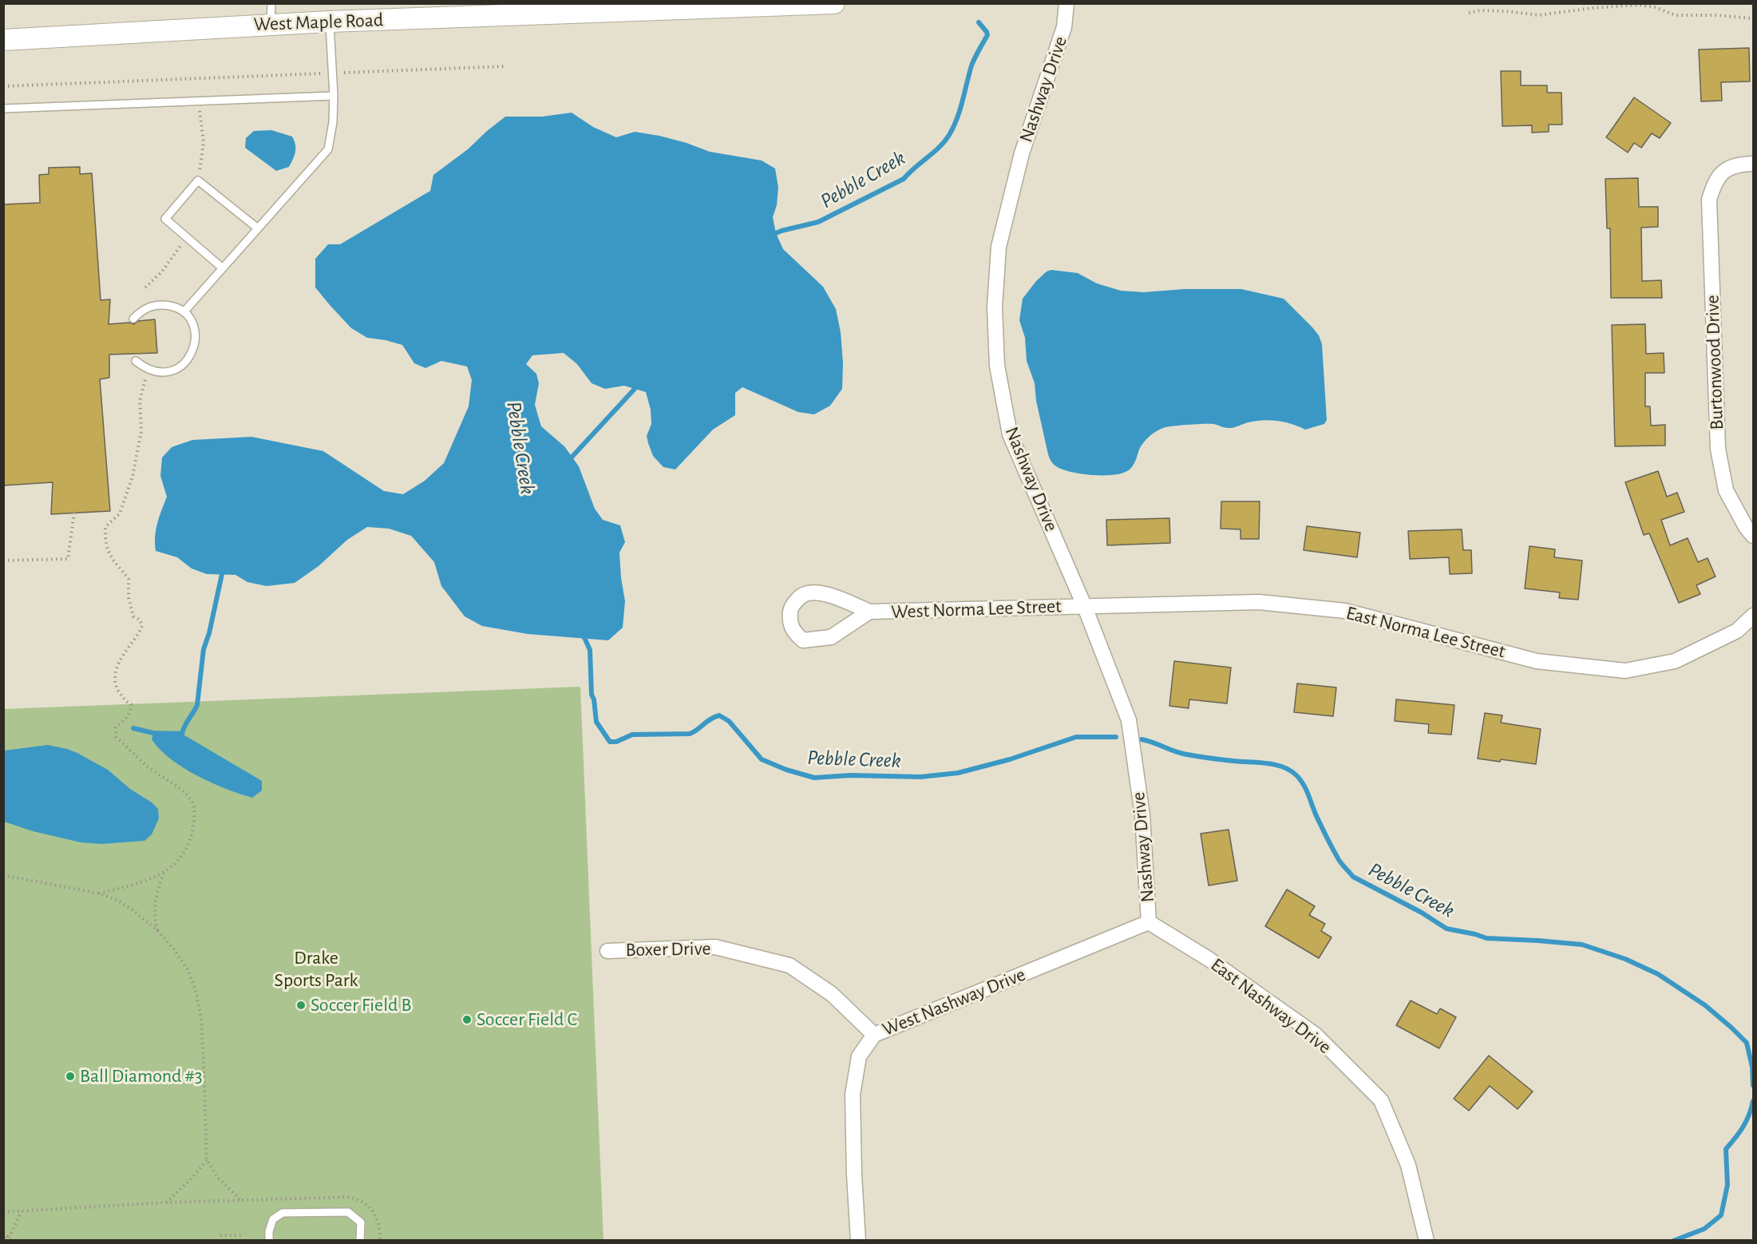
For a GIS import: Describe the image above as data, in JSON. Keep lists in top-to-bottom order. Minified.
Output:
{"streets":{"main road":["West Maple Road"],"street":["Nashway Drive","Burtonwood Drive","West Norma Lee Street","East Norma Lee Street","Boxer Drive","West Nashway Drive","East Nashway Drive"]},"crossings":[["Nashway Drive","West Norma Lee Street"],["Nashway Drive","East Norma Lee Street"],["Nashway Drive","West Nashway Drive"],["Nashway Drive","East Nashway Drive"],["West Norma Lee Street","East Norma Lee Street"],["Boxer Drive","West Nashway Drive"],["West Nashway Drive","East Nashway Drive"]],"water":["Pebble Creek"],"parks":["Drake Sports Park"],"places":["Soccer Field B","Soccer Field C","Ball Diamond #3"]}
